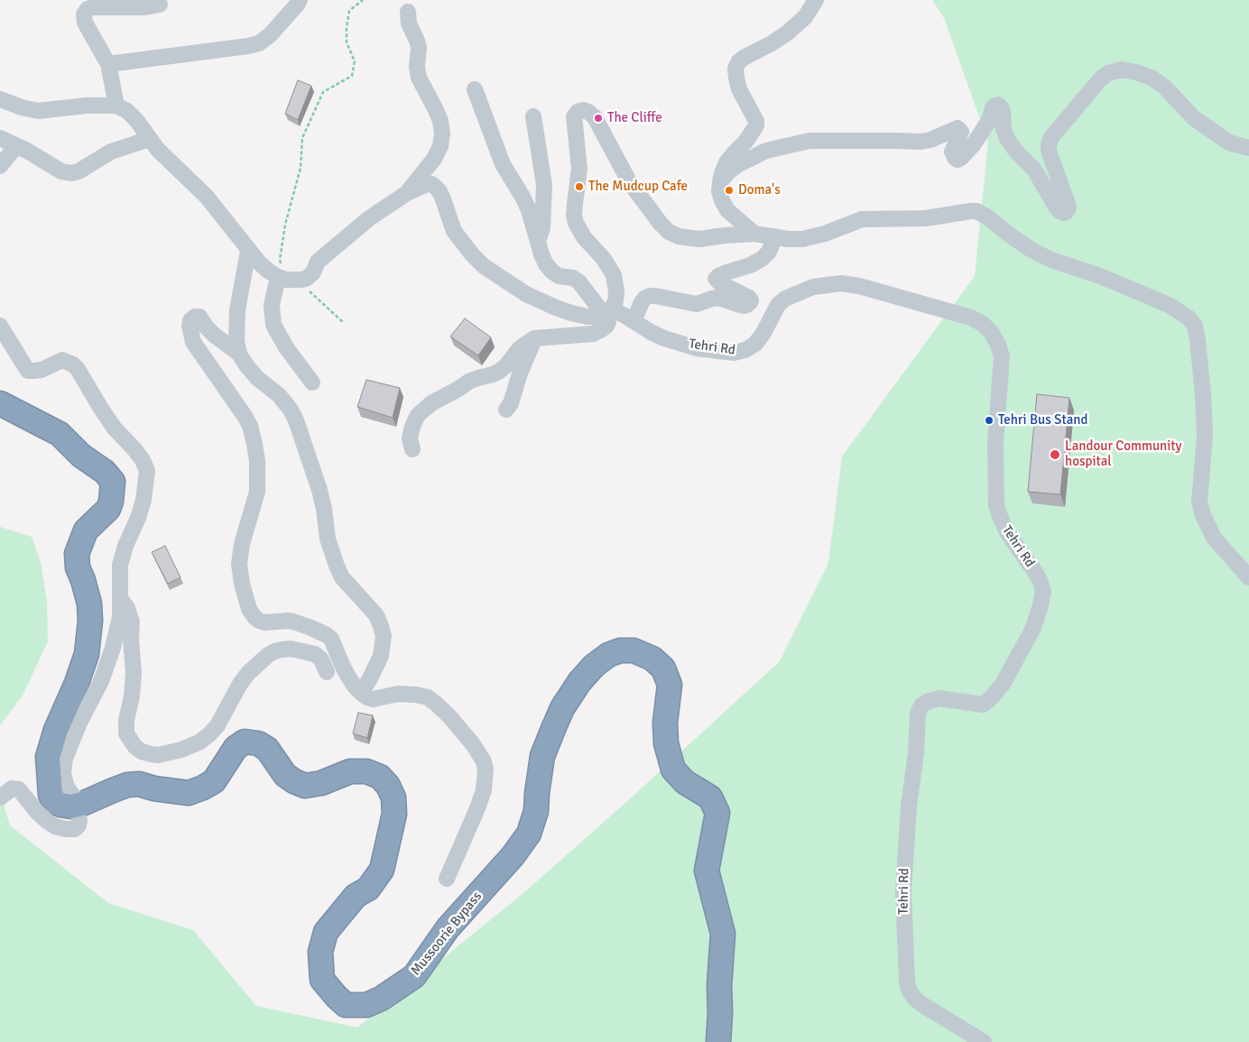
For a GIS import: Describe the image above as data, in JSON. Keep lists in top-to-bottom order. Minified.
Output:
{"streets":{"highway":["Mussoorie Bypass"],"street":["Tehri Rd"]},"places":["The Cliffe","The Mudcup Cafe","Doma's","Tehri Bus Stand","Landour Community hospital"]}
